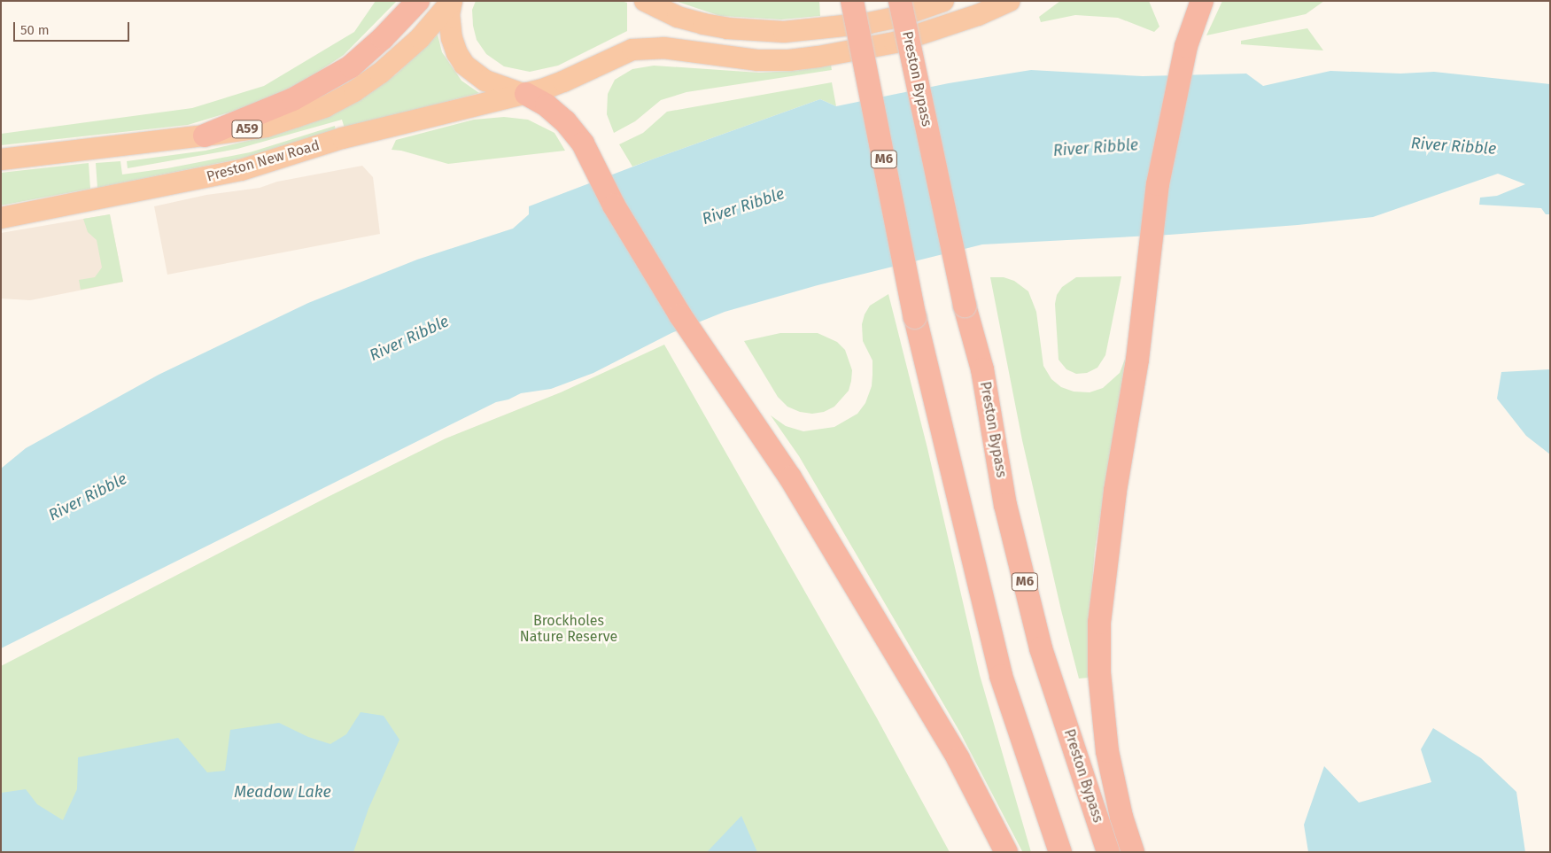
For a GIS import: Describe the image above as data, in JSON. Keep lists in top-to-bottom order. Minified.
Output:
{"streets":{"highway":["Preston Bypass","A59","M6","Preston New Road"]},"water":["River Ribble","Meadow Lake"],"parks":["Brockholes Nature Reserve"],"scale_bar":"50 m"}
